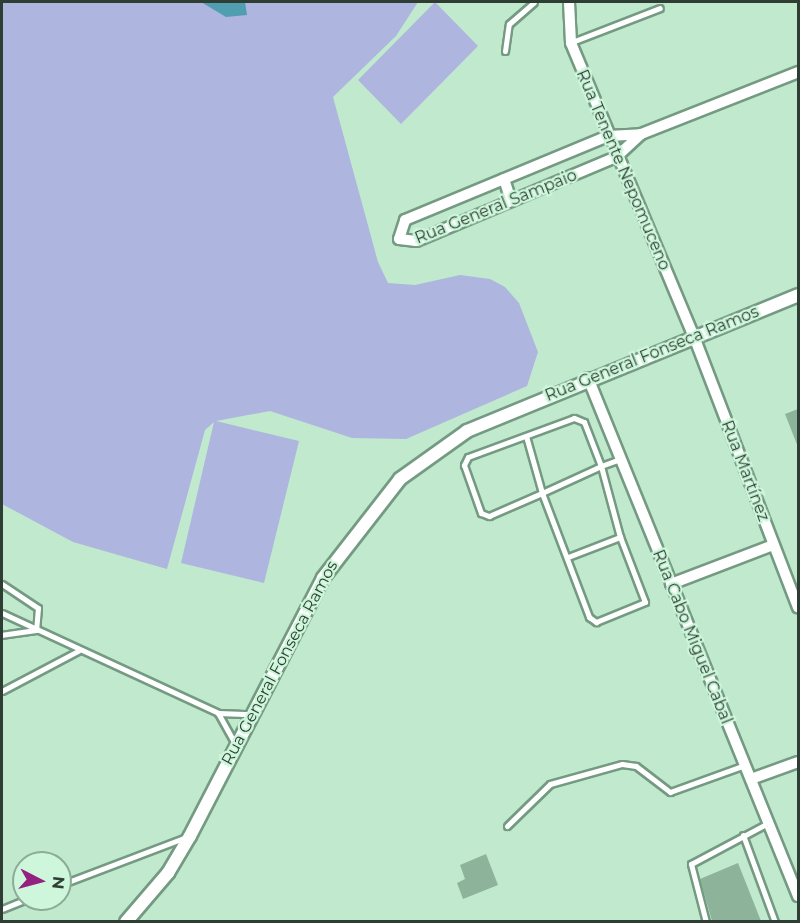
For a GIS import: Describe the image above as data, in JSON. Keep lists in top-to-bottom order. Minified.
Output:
{"streets":{"street":["Rua Tenente Nepomuceno","Rua General Sampaio","Rua General Fonseca Ramos","Rua Martínez","Rua Cabo Miguel Cabal"]},"crossings":[["Rua Tenente Nepomuceno","Rua General Sampaio"],["Rua Tenente Nepomuceno","Rua General Fonseca Ramos"],["Rua Tenente Nepomuceno","Rua Martínez"],["Rua General Fonseca Ramos","Rua Martínez"],["Rua General Fonseca Ramos","Rua Cabo Miguel Cabal"]],"north":"right"}
